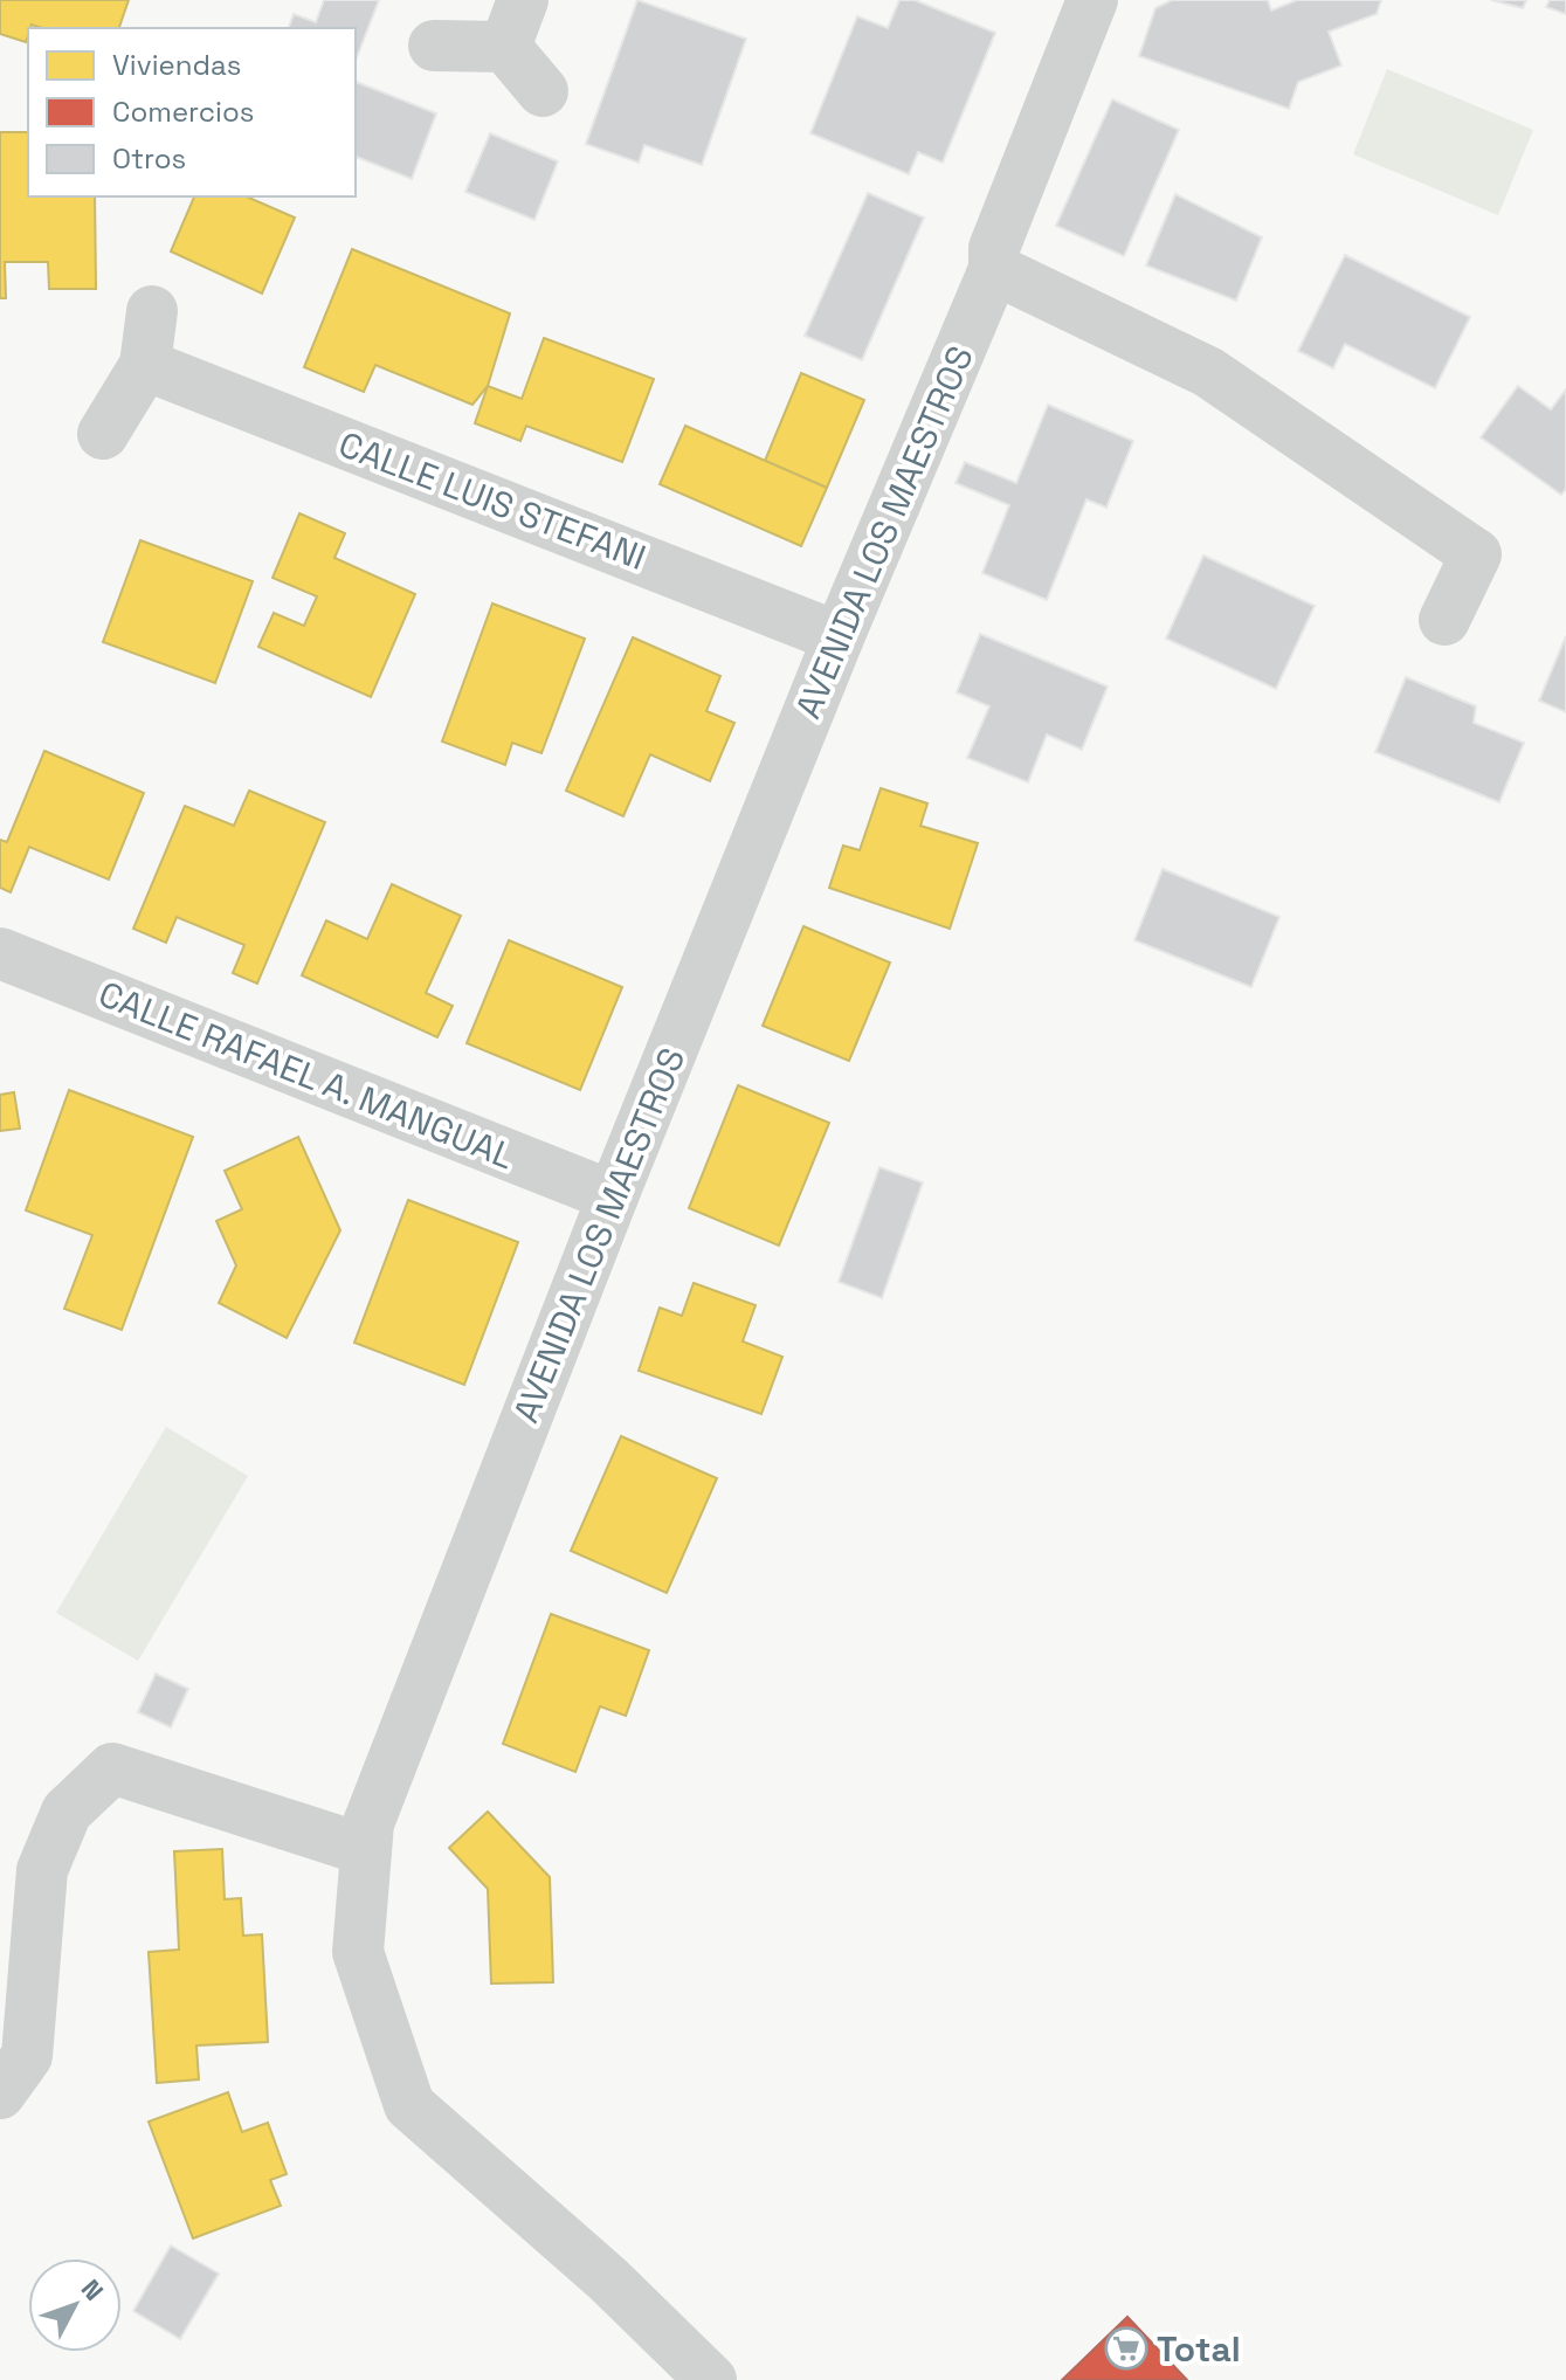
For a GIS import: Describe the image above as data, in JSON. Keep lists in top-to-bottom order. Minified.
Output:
{"streets":{"street":["CALLE LUIS STEFANI","AVENIDA LOS MAESTROS","CALLE RAFAEL A. MANGUAL"]},"crossings":[["CALLE LUIS STEFANI","AVENIDA LOS MAESTROS"],["AVENIDA LOS MAESTROS","CALLE RAFAEL A. MANGUAL"]],"places":{"supermarket":["Total"]},"legend":["Viviendas","Comercios","Otros"],"north":"top right"}
